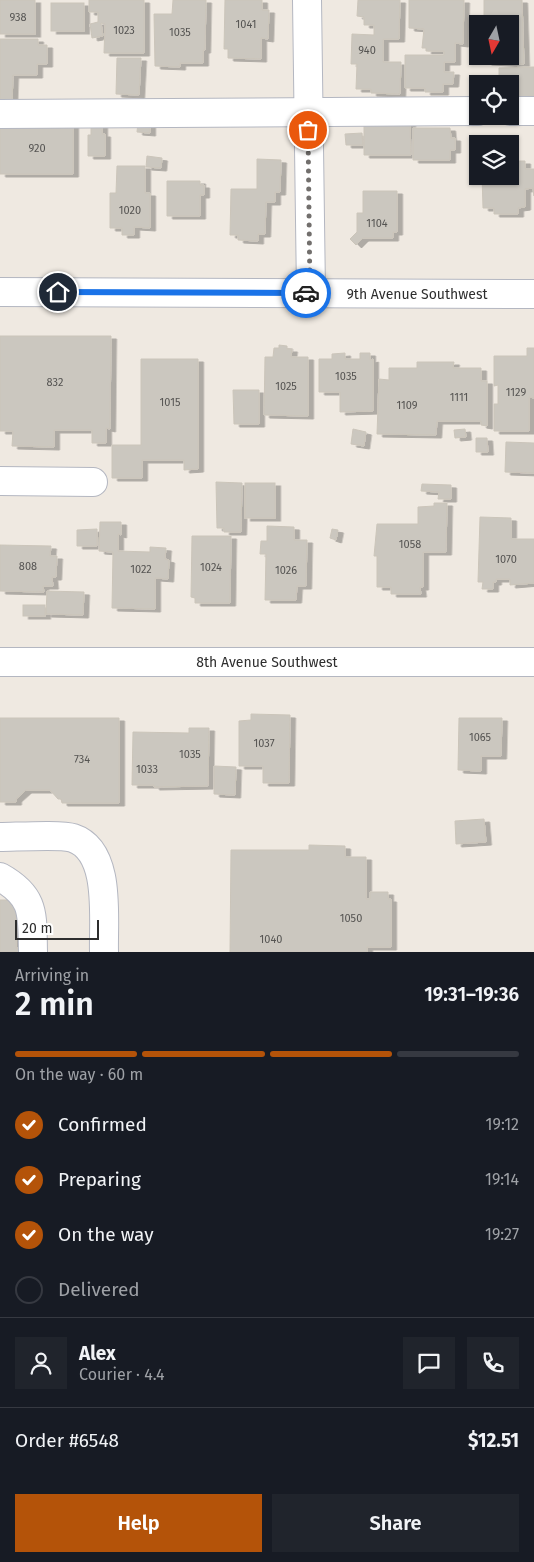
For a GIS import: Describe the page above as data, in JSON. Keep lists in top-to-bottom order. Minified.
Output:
{"streets":{"street":["9th Avenue Southwest","8th Avenue Southwest"]},"house_numbers":["938","1041","1023","1035","940","920","1020","1104","1035","832","1025","1129","1111","1015","1109","1058","1070","808","1024","1022","1026","1065","1037","1035","734","1033","1050","1040"],"scale_bar":"20 m","north":"bottom","page":{"scale":"20 m","heading":["2 min","Arriving in","19:31–19:36"],"panel":["Alex","Courier · 4.4","Order #6548","$12.51"],"bar":"On the way · 60 m","list":[["Confirmed","19:12"],["Preparing","19:14"],["On the way","19:27"],"Delivered"],"buttons":["Help","Share"]}}
